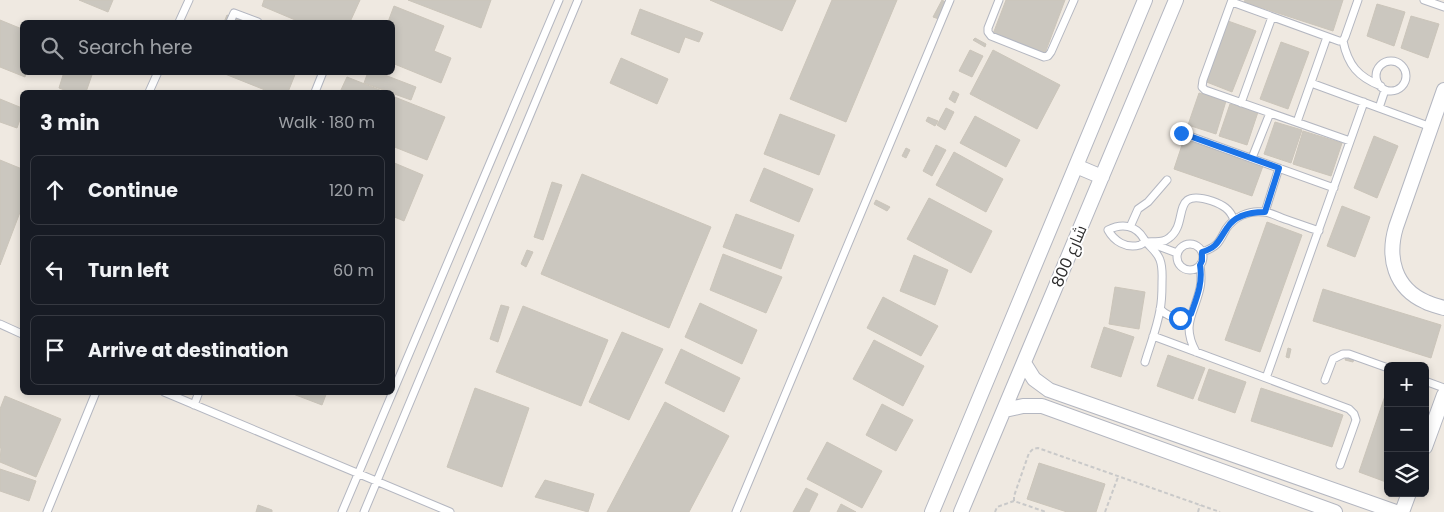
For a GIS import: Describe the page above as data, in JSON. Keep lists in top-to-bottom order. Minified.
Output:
{"streets":{"street":["شارع 800"]},"page":{"search":"Search here","heading":["3 min","Walk · 180 m"],"list":[["Continue","120 m"],["Turn left","60 m"],"Arrive at destination"],"map_buttons":["+","−"]}}
